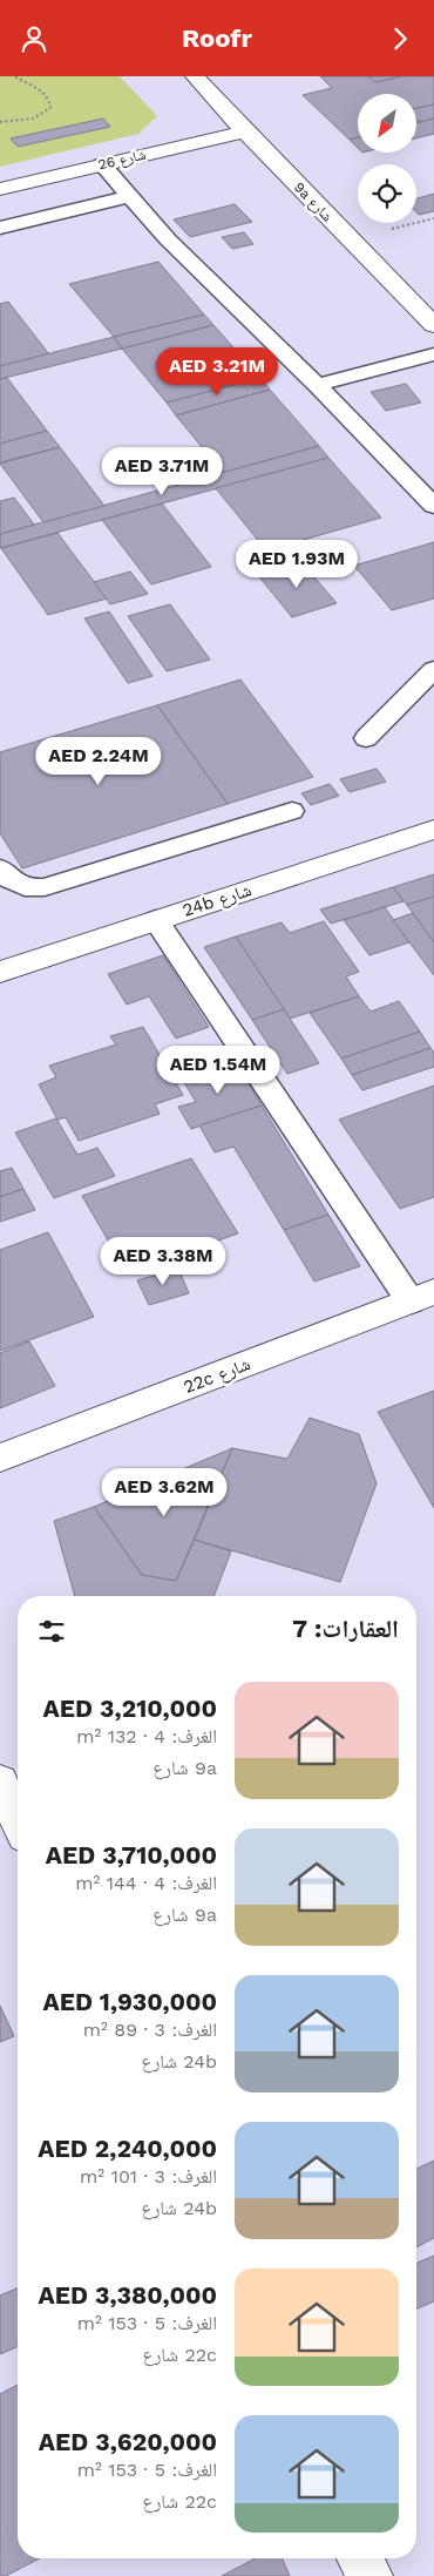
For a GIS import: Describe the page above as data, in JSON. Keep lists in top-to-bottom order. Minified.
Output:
{"streets":{"street":["شارع 26","9a شارع","24b شارع","22c شارع"]},"crossings":[["شارع 26","9a شارع"]],"north":"bottom left","page":{"header":"Roofr","price":["AED 3.21M","AED 3.71M","AED 1.93M","AED 2.24M","AED 1.54M","AED 3.38M","AED 3.62M"],"heading":"العقارات: 7","list":[{"name":"AED 3,210,000","note":"الغرف: 4 · 132 m² · 9a شارع"},{"name":"AED 3,710,000","note":"الغرف: 4 · 144 m² · 9a شارع"},{"name":"AED 1,930,000","note":"الغرف: 3 · 89 m² · 24b شارع"},{"name":"AED 2,240,000","note":"الغرف: 3 · 101 m² · 24b شارع"},{"name":"AED 3,380,000","note":"الغرف: 5 · 153 m² · 22c شارع"},{"name":"AED 3,620,000","note":"الغرف: 5 · 153 m² · 22c شارع"}]}}
